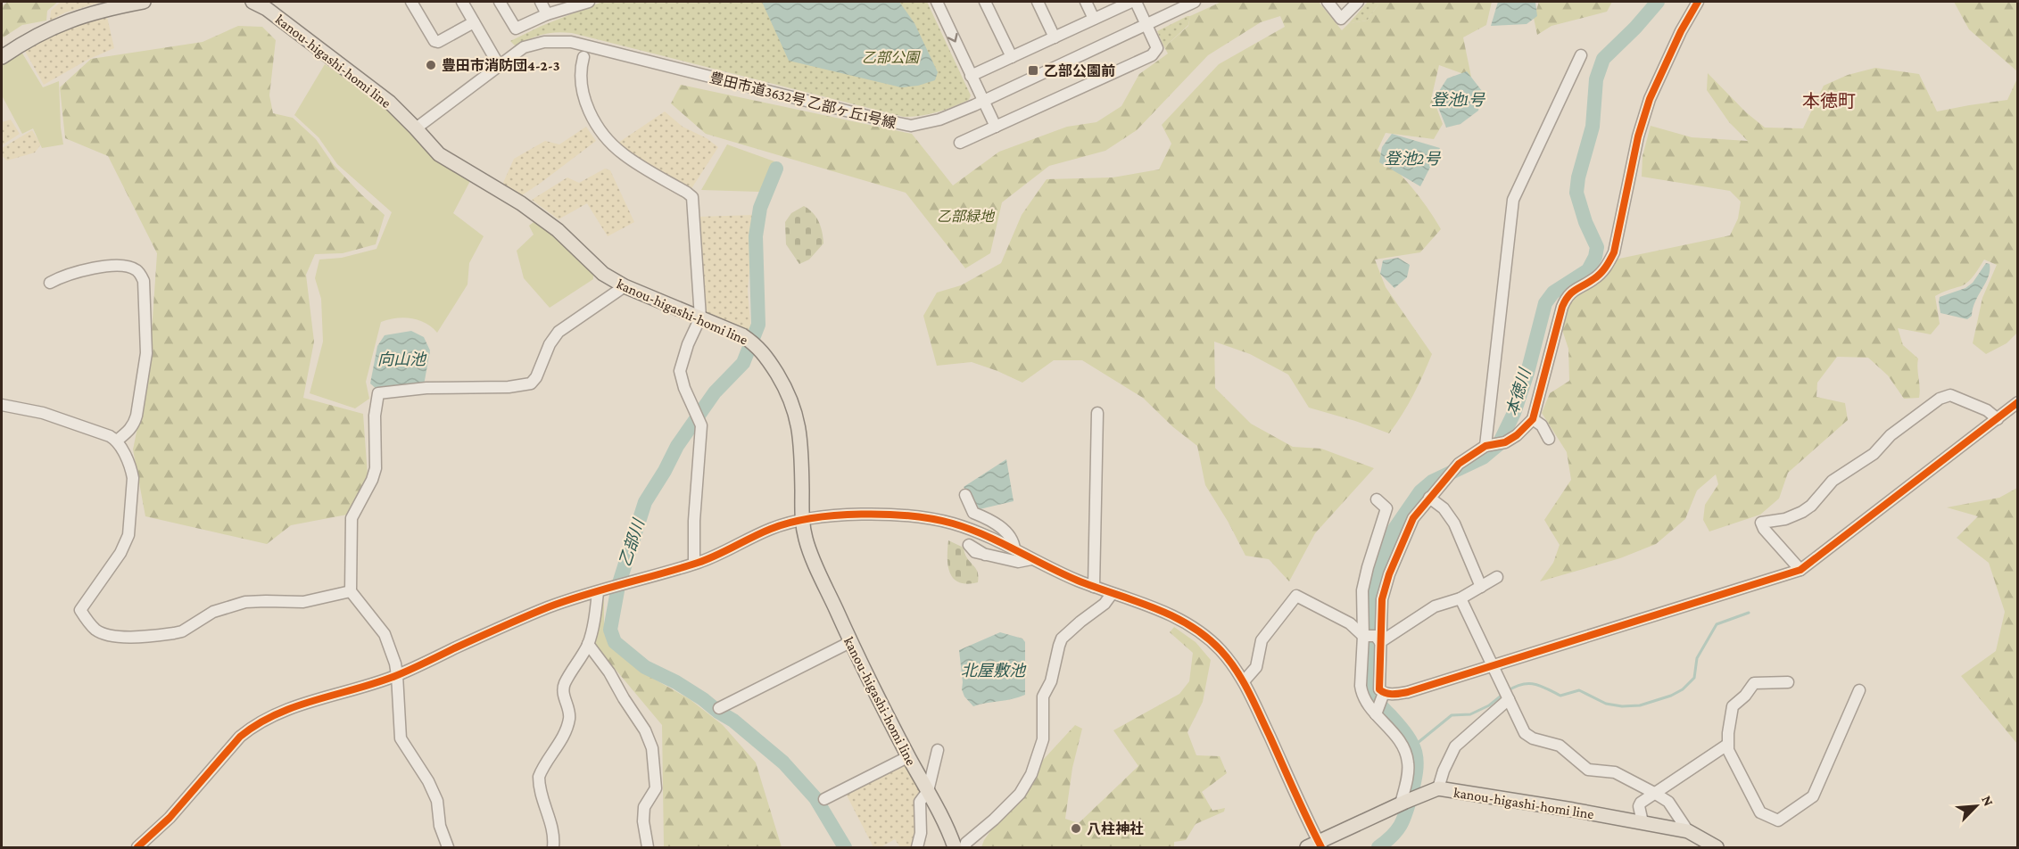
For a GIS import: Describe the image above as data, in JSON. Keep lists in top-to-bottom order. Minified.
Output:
{"streets":{"main road":["kanou-higashi-homi line"],"street":["豊田市道3632号 乙部ヶ丘1号線"]},"crossings":[["kanou-higashi-homi line","豊田市道3632号 乙部ヶ丘1号線"]],"districts":["本徳町"],"water":["登池1号","登池2号","向山池","本徳川","乙部川","北屋敷池"],"parks":["乙部公園","乙部緑地"],"places":{"other":["豊田市消防団4-2-3","八柱神社"],"transit":["乙部公園前"]},"north":"top right"}
